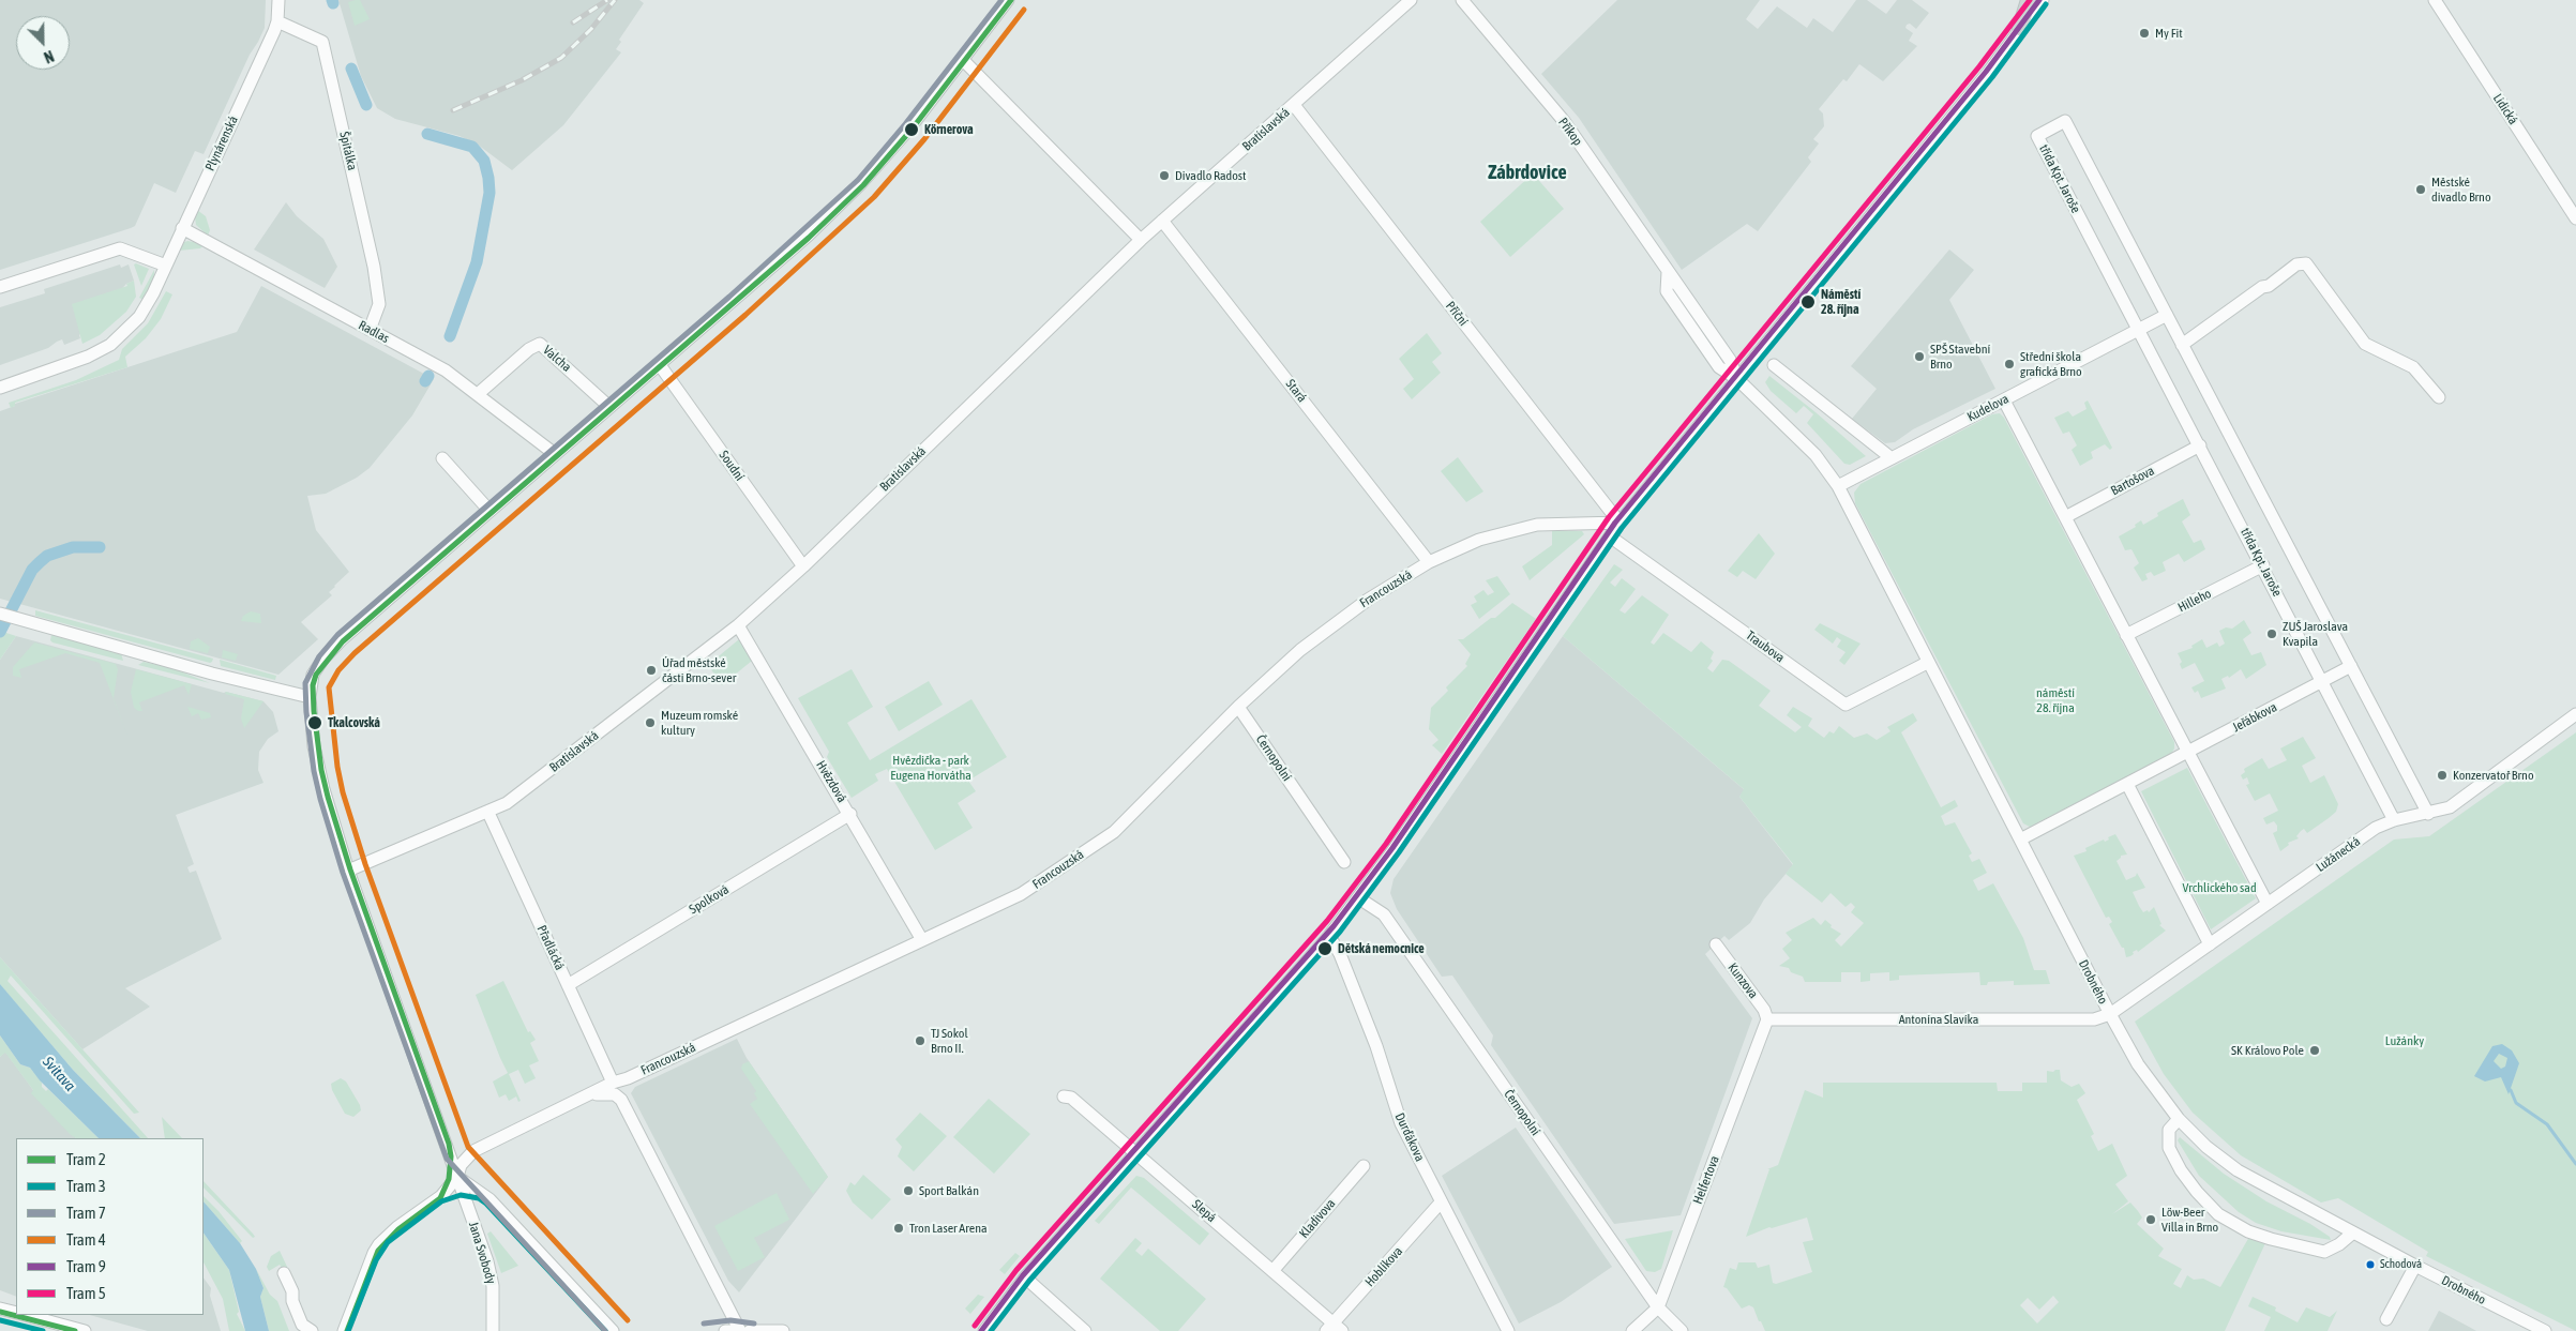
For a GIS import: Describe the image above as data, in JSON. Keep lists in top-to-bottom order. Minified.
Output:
{"streets":{"street":["Lidická","Bratislavská","Příkop","Plynárenská","Špitálka","třída Kpt. Jaroše","Příční","Radlas","Valcha","Stará","Kudelova","Soudní","Bartošova","Francouzská","Hilleho","Traubova","Jeřábkova","Černopolní","Hvězdová","Lužánecká","Spolková","Přadlácká","Kunzova","Drobného","Antonína Slavíka","Durďákova","Helfertova","Slepá","Kladivova","Jana Svobody","Hoblíkova"]},"crossings":[["Bratislavská","Příční"],["Bratislavská","Stará"],["Bratislavská","Soudní"],["Bratislavská","Hvězdová"],["Bratislavská","Přadlácká"],["Bratislavská","Jana Svobody"],["Plynárenská","Špitálka"],["Plynárenská","Radlas"],["Špitálka","Radlas"],["třída Kpt. Jaroše","Kudelova"],["třída Kpt. Jaroše","Bartošova"],["třída Kpt. Jaroše","Hilleho"],["třída Kpt. Jaroše","Jeřábkova"],["třída Kpt. Jaroše","Lužánecká"],["Příční","Francouzská"],["Radlas","Valcha"],["Stará","Francouzská"],["Francouzská","Černopolní"],["Francouzská","Hvězdová"],["Francouzská","Přadlácká"],["Francouzská","Jana Svobody"],["Černopolní","Helfertova"],["Hvězdová","Spolková"],["Lužánecká","Drobného"],["Lužánecká","Antonína Slavíka"],["Spolková","Přadlácká"],["Kunzova","Antonína Slavíka"],["Kunzova","Helfertova"],["Drobného","Antonína Slavíka"],["Antonína Slavíka","Helfertova"],["Durďákova","Hoblíkova"],["Slepá","Kladivova"],["Slepá","Hoblíkova"]],"districts":["Zábrdovice"],"water":["Svitava"],"parks":["náměstí 28. října","Hvězdička - park Eugena Horvátha","Vrchlického sad","Lužánky"],"places":["My Fit","Körnerova","Divadlo Radost","Městské divadlo Brno","Náměstí 28. října","SPŠ Stavební Brno","Střední škola grafická Brno","ZUŠ Jaroslava Kvapila","Úřad městské části Brno-sever","Tkalcovská","Muzeum romské kultury","Konzervatoř Brno","Dětská nemocnice","TJ Sokol Brno II.","SK Královo Pole","Sport Balkán","Löw-Beer Villa in Brno","Tron Laser Arena","Schodová"],"lines":["tram line 2","tram line 7","tram line 9","tram line 5","tram line 3","tram line 4"],"legend":["Tram 2","Tram 3","Tram 7","Tram 4","Tram 9","Tram 5"],"north":"bottom right"}
